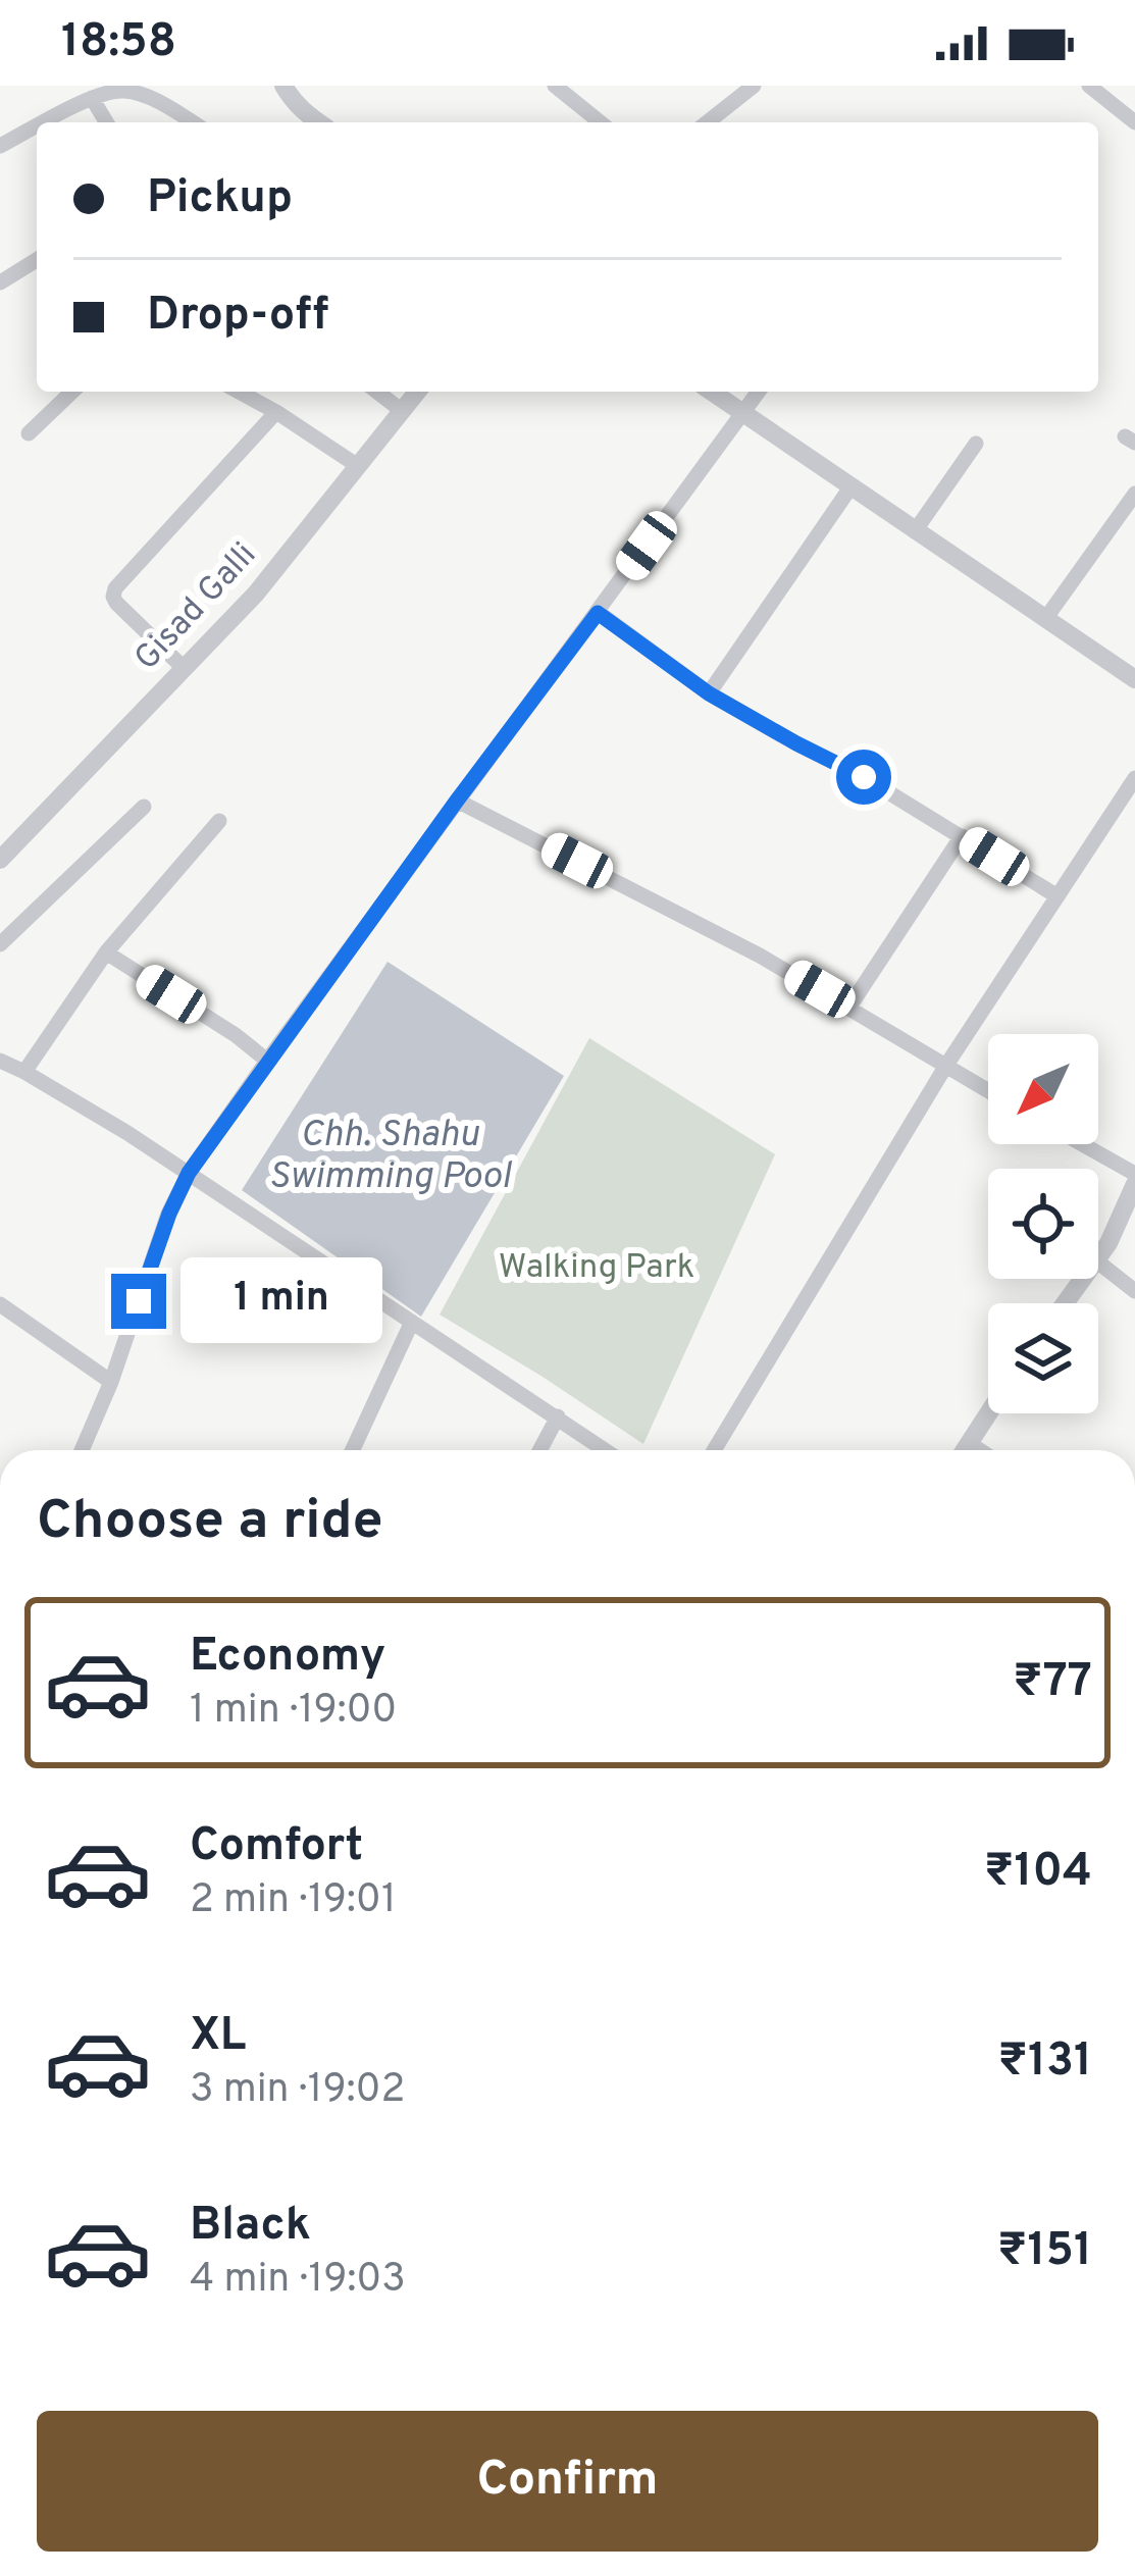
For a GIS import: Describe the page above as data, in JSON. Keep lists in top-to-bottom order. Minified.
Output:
{"streets":{"street":["Gisad Galli"]},"water":["Chh. Shahu Swimming Pool"],"parks":["Walking Park"],"north":"bottom left","page":{"status":"18:58","banner":["Pickup","Drop-off"],"bubble":"1 min","heading":"Choose a ride","list":[{"name":"Economy","note":"1 min · 19:00","value":"₹77"},{"name":"Comfort","note":"2 min · 19:01","value":"₹104"},{"name":"XL","note":"3 min · 19:02","value":"₹131"},{"name":"Black","note":"4 min · 19:03","value":"₹151"}],"buttons":"Confirm"}}
